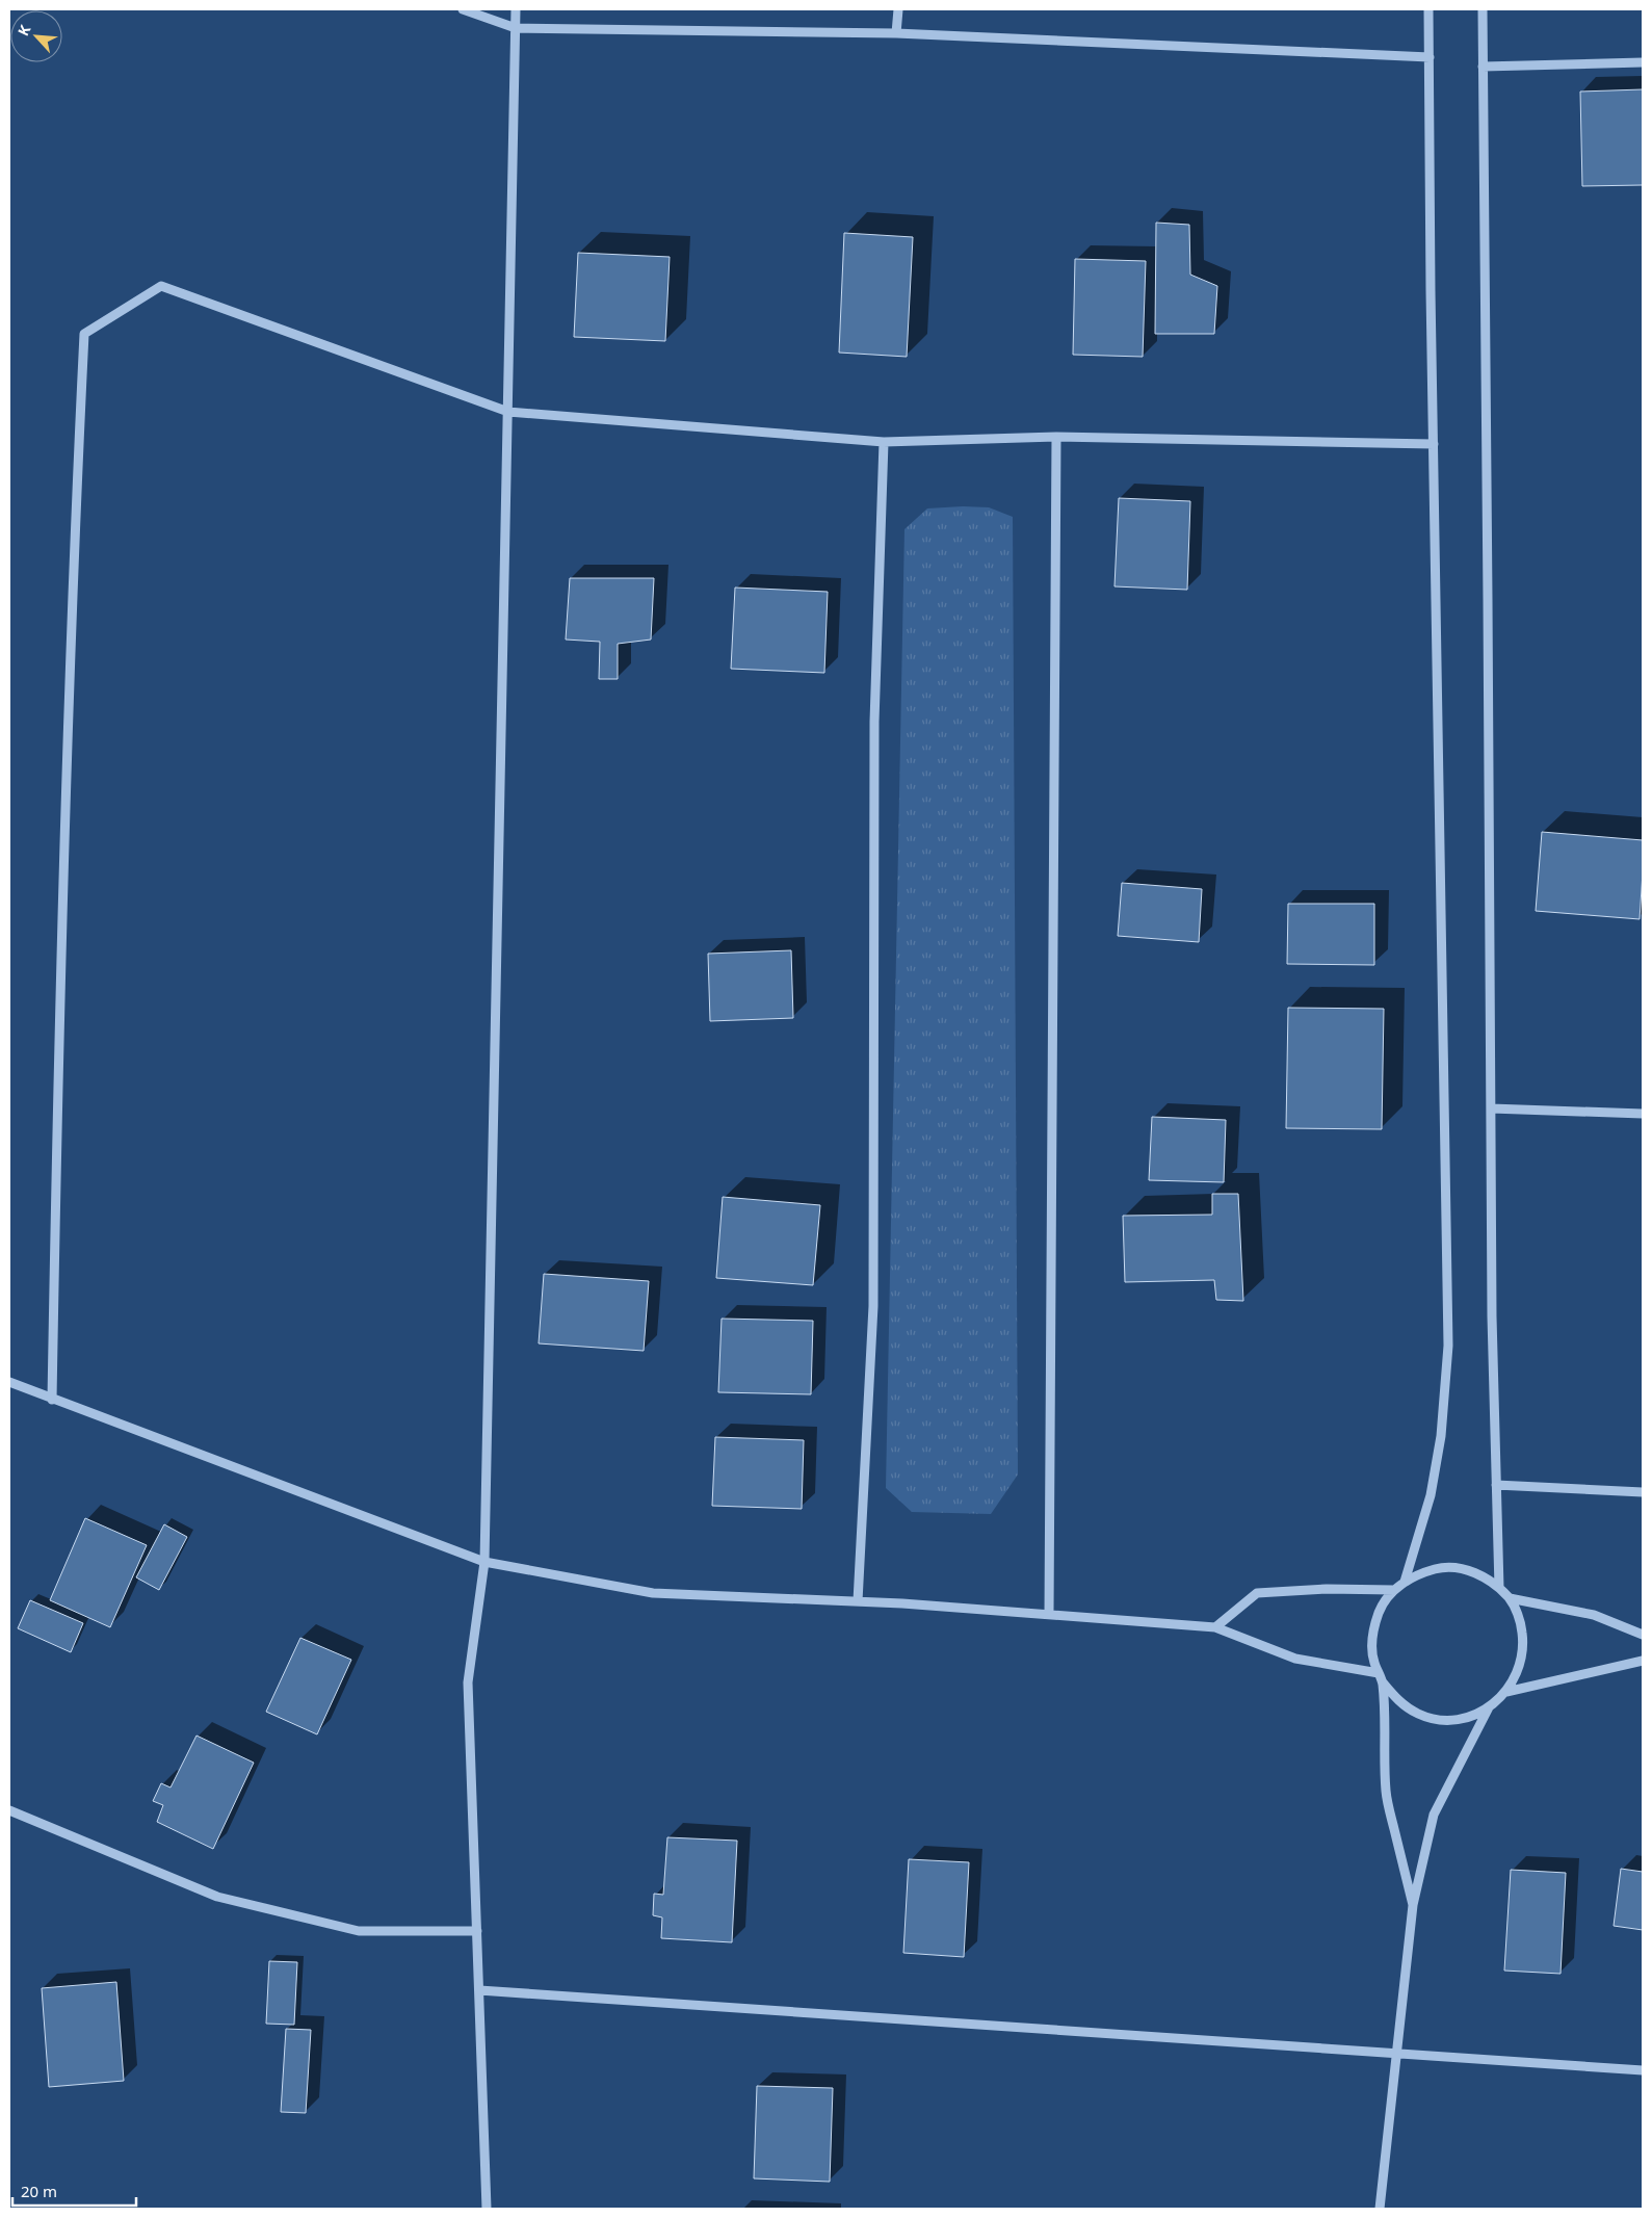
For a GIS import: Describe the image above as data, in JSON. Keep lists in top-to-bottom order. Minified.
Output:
{"scale_bar":"20 m","north":"top left"}
